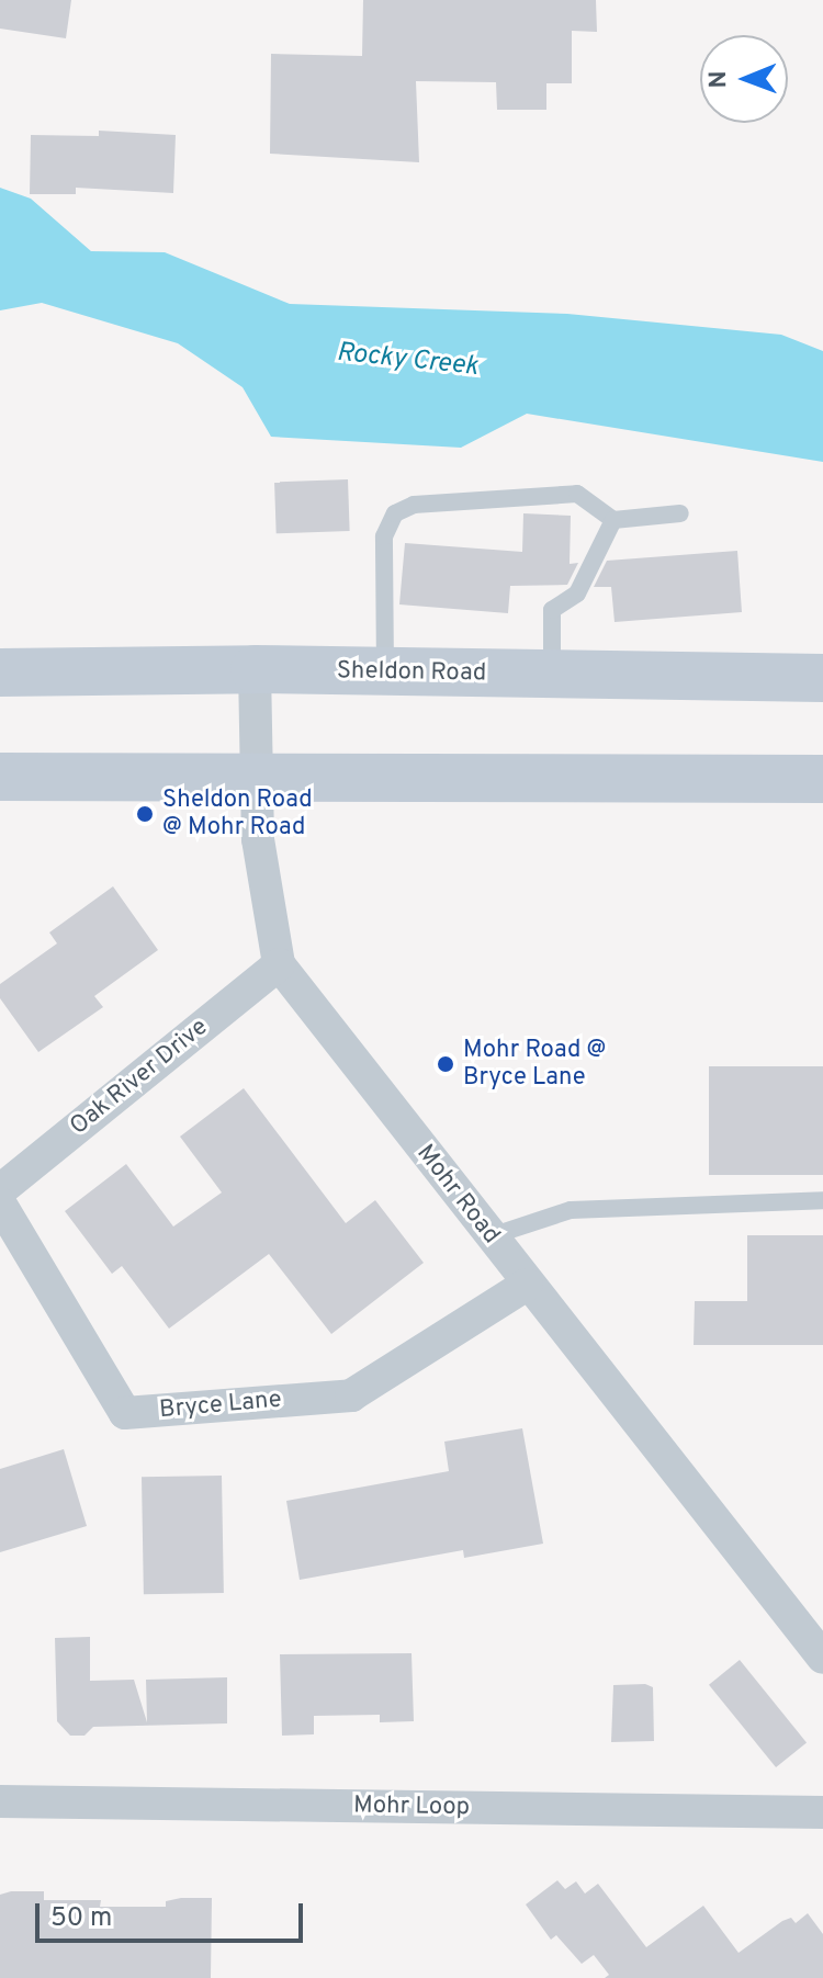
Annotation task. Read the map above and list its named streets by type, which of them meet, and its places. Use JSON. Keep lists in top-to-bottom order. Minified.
{"streets":{"main road":["Sheldon Road"],"street":["Oak River Drive","Mohr Road","Bryce Lane","Mohr Loop"]},"crossings":[["Sheldon Road","Mohr Road"],["Oak River Drive","Mohr Road"],["Mohr Road","Bryce Lane"]],"water":["Rocky Creek"],"places":["Sheldon Road @ Mohr Road","Mohr Road @ Bryce Lane"],"scale_bar":"50 m","north":"left"}
